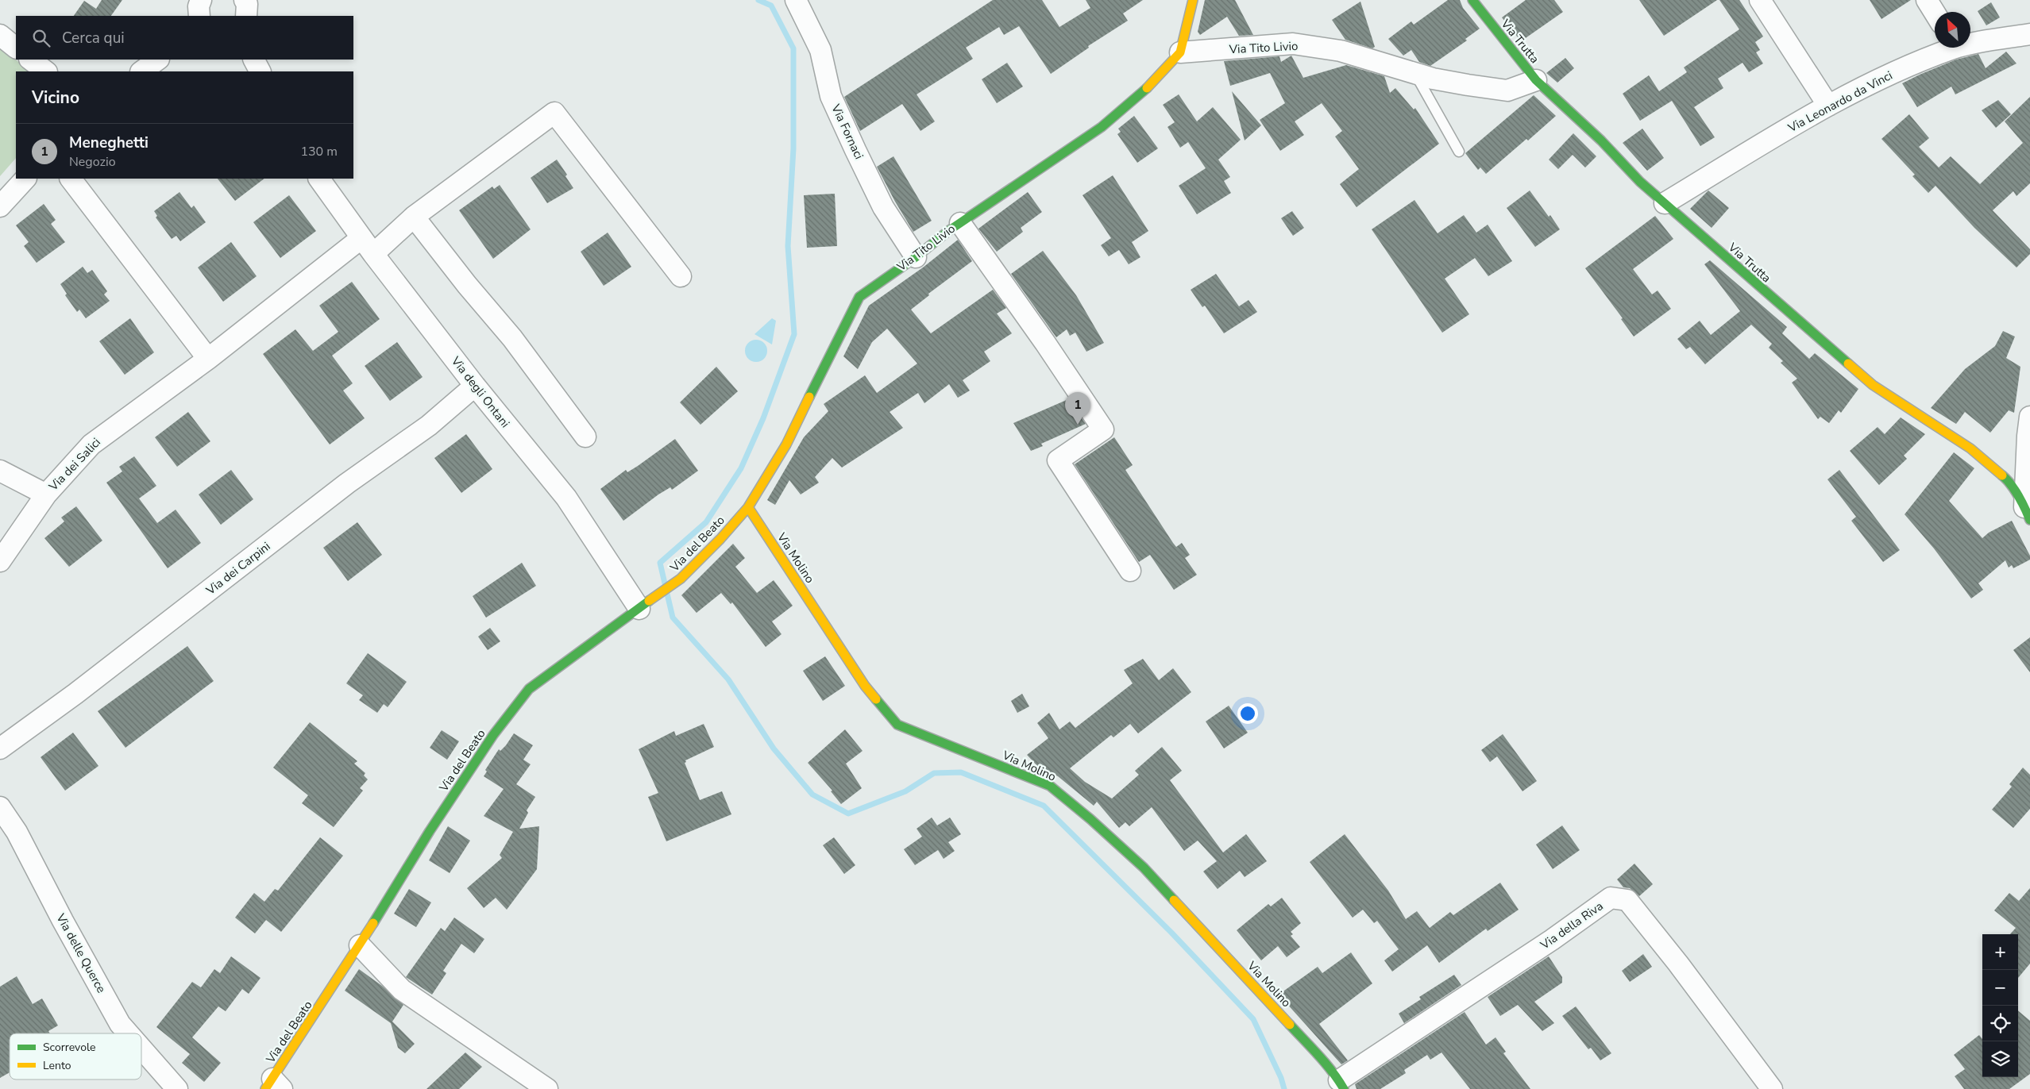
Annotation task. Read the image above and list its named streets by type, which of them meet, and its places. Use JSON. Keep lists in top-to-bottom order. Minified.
{"streets":{"street":["Via Trutta","Via Tito Livio","Via Leonardo da Vinci","Via Fornaci","Via degli Ontani","Via dei Salici","Via del Beato","Via Molino","Via dei Carpini","Via della Riva","Via delle Querce"]},"crossings":[["Via Trutta","Via Tito Livio"],["Via Trutta","Via Leonardo da Vinci"],["Via Tito Livio","Via Fornaci"],["Via Tito Livio","Via del Beato"],["Via Tito Livio","Via Molino"],["Via degli Ontani","Via dei Salici"],["Via degli Ontani","Via del Beato"],["Via degli Ontani","Via dei Carpini"],["Via del Beato","Via Molino"],["Via Molino","Via della Riva"]],"legend":["Scorrevole","Lento"],"north":"top left","page":{"search":"Cerca qui","heading":"Vicino","list":[{"mark":"1","name":"Meneghetti","note":"Negozio","value":"130 m"}],"pins":"1","map_buttons":["+","−"]}}
